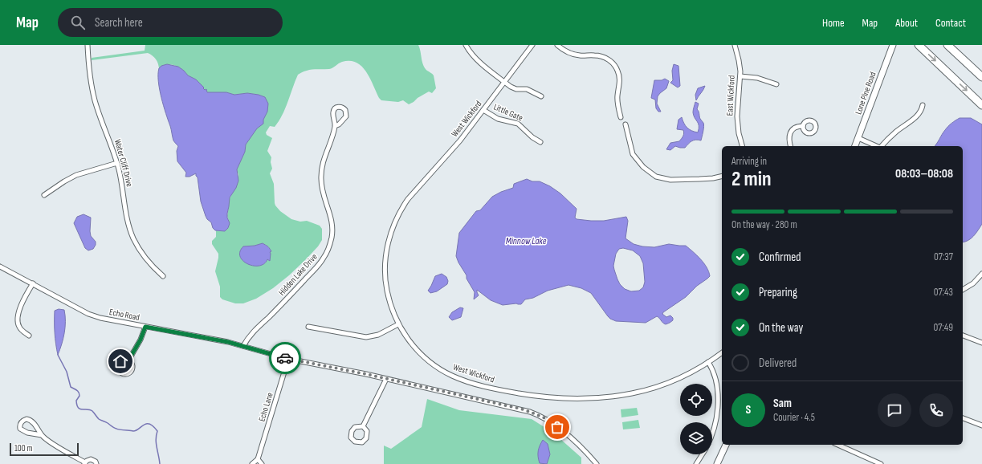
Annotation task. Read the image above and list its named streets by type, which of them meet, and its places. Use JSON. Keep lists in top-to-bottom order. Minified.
{"streets":{"street":["Lone Pine Road","East Wickford","Little Gate","West Wickford","Water Cliff Drive","Hidden Lake Drive","Echo Road","Echo Lane"]},"crossings":[["Little Gate","West Wickford"],["Hidden Lake Drive","Echo Road"],["Echo Road","Echo Lane"]],"water":["Minnow Lake"],"scale_bar":"100 m","page":{"header":"Map","search":"Search here","nav":["Home","Map","About","Contact"],"heading":["2 min","Arriving in","08:03–08:08"],"panel":["Sam","Courier · 4.5"],"bar":"On the way · 280 m","list":[["Confirmed","07:37"],["Preparing","07:43"],["On the way","07:49"],"Delivered"],"round":"S","scale":"100 m"}}
